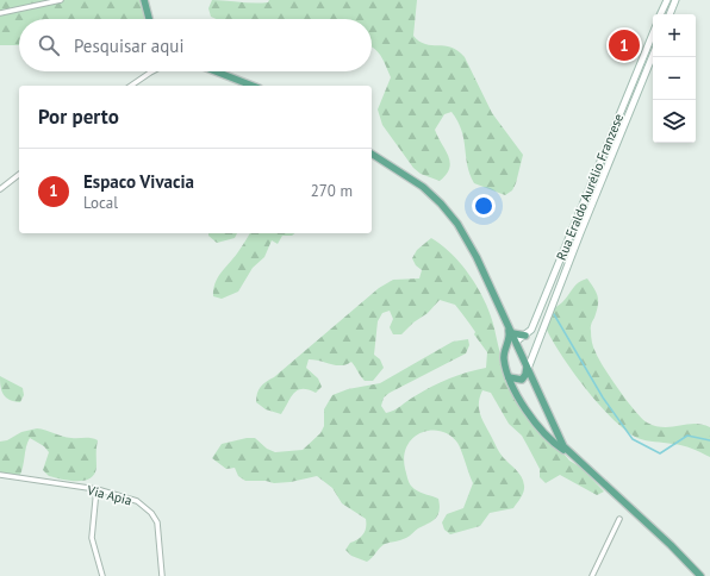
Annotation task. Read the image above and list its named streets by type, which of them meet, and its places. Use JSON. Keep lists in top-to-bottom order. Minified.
{"streets":{"main road":["Rua Eraldo Aurélio Franzese"],"street":["Via Apia"]},"page":{"map_buttons":["+","−"],"search":"Pesquisar aqui","pins":"1","heading":"Por perto","list":[{"mark":"1","name":"Espaco Vivacia","note":"Local","value":"270 m"}]}}
